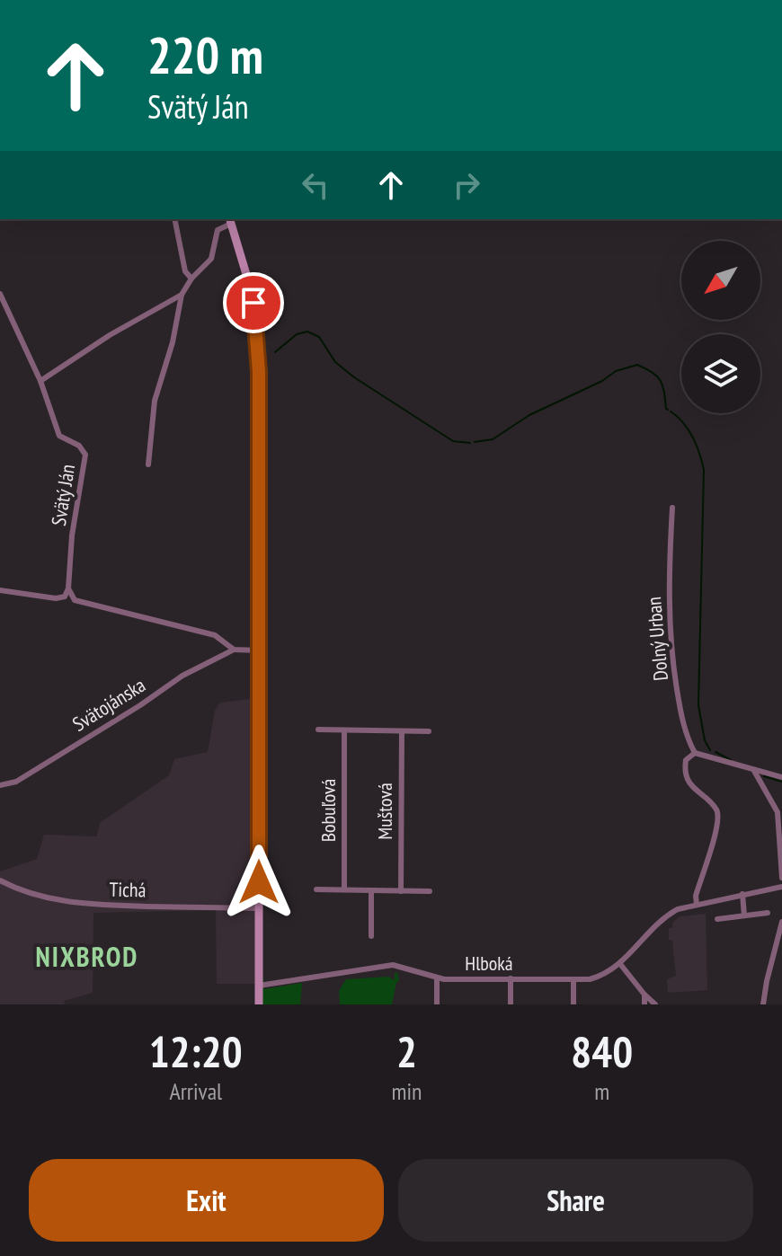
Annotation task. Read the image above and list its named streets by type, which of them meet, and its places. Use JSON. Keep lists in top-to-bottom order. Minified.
{"streets":{"street":["Svätý Ján","Dolný Urban","Svätojánska","Bobuľová","Muštová","Tichá","Hlboká"]},"districts":["NIXBROD"],"north":"bottom left","page":{"turn":["220 m","Svätý Ján"],"eta":["12:20","Arrival","2","min","840","m"],"buttons":["Exit","Share"]}}
